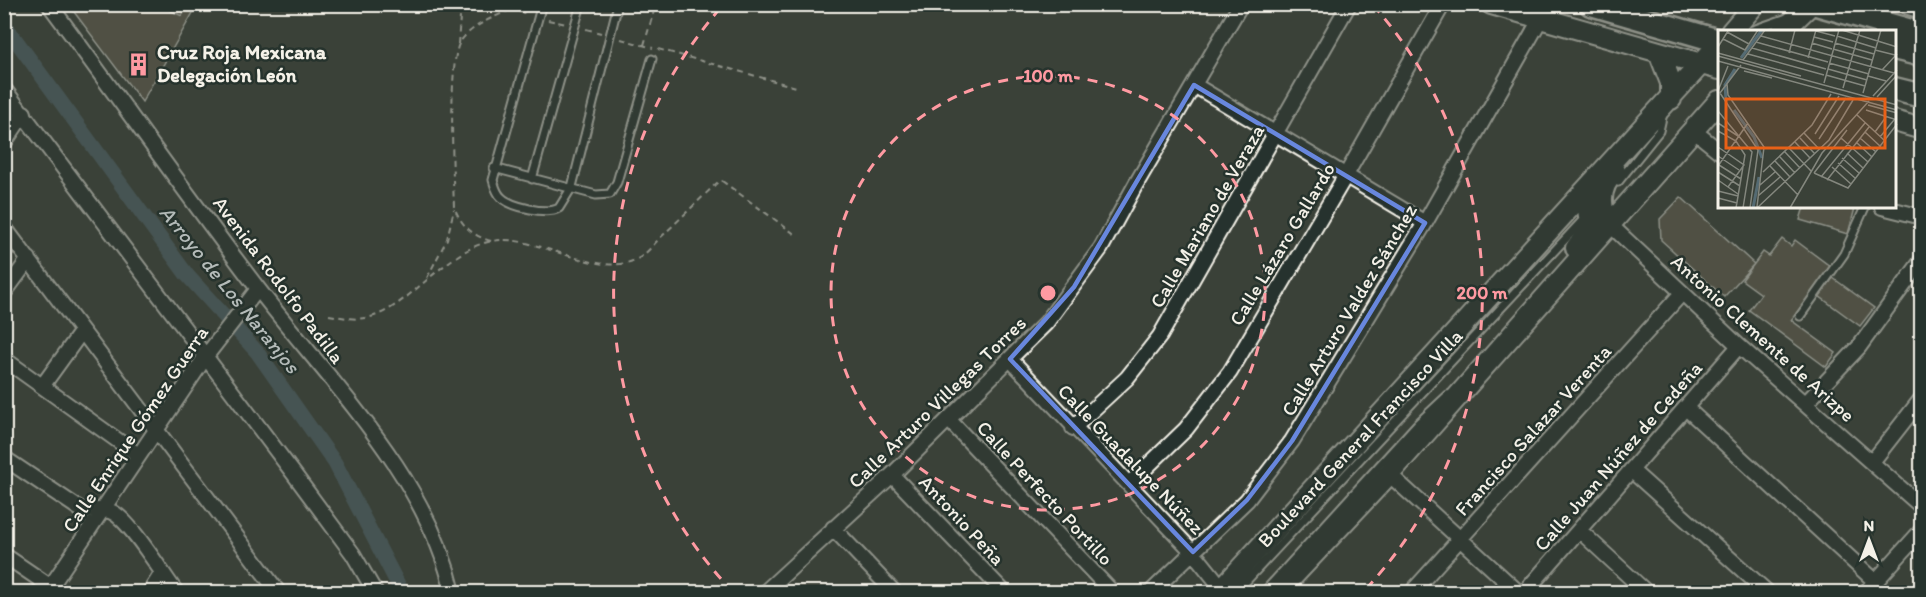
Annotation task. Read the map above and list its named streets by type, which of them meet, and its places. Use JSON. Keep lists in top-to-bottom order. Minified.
{"streets":{"main road":["Boulevard General Francisco Villa"],"street":["Calle Mariano de Veraza","Calle Lázaro Gallardo","Avenida Rodolfo Padilla","Calle Arturo Valdez Sánchez","Antonio Clemente de Arizpe","Calle Arturo Villegas Torres","Calle Enrique Gómez Guerra","Francisco Salazar Verenta","Calle Juan Núñez de Cedeña","Calle Guadalupe Núñez","Calle Perfecto Portillo","Antonio Peña"]},"crossings":[["Calle Mariano de Veraza","Calle Guadalupe Núñez"],["Calle Lázaro Gallardo","Calle Guadalupe Núñez"],["Avenida Rodolfo Padilla","Calle Enrique Gómez Guerra"],["Calle Arturo Valdez Sánchez","Calle Guadalupe Núñez"],["Antonio Clemente de Arizpe","Francisco Salazar Verenta"],["Antonio Clemente de Arizpe","Boulevard General Francisco Villa"],["Antonio Clemente de Arizpe","Calle Juan Núñez de Cedeña"],["Calle Arturo Villegas Torres","Calle Guadalupe Núñez"],["Calle Arturo Villegas Torres","Calle Perfecto Portillo"],["Calle Arturo Villegas Torres","Antonio Peña"],["Boulevard General Francisco Villa","Calle Guadalupe Núñez"]],"water":["Arroyo de Los Naranjos"],"places":{"building":["Cruz Roja Mexicana Delegación León"]},"north":"top","rings":["100 m","200 m"]}
